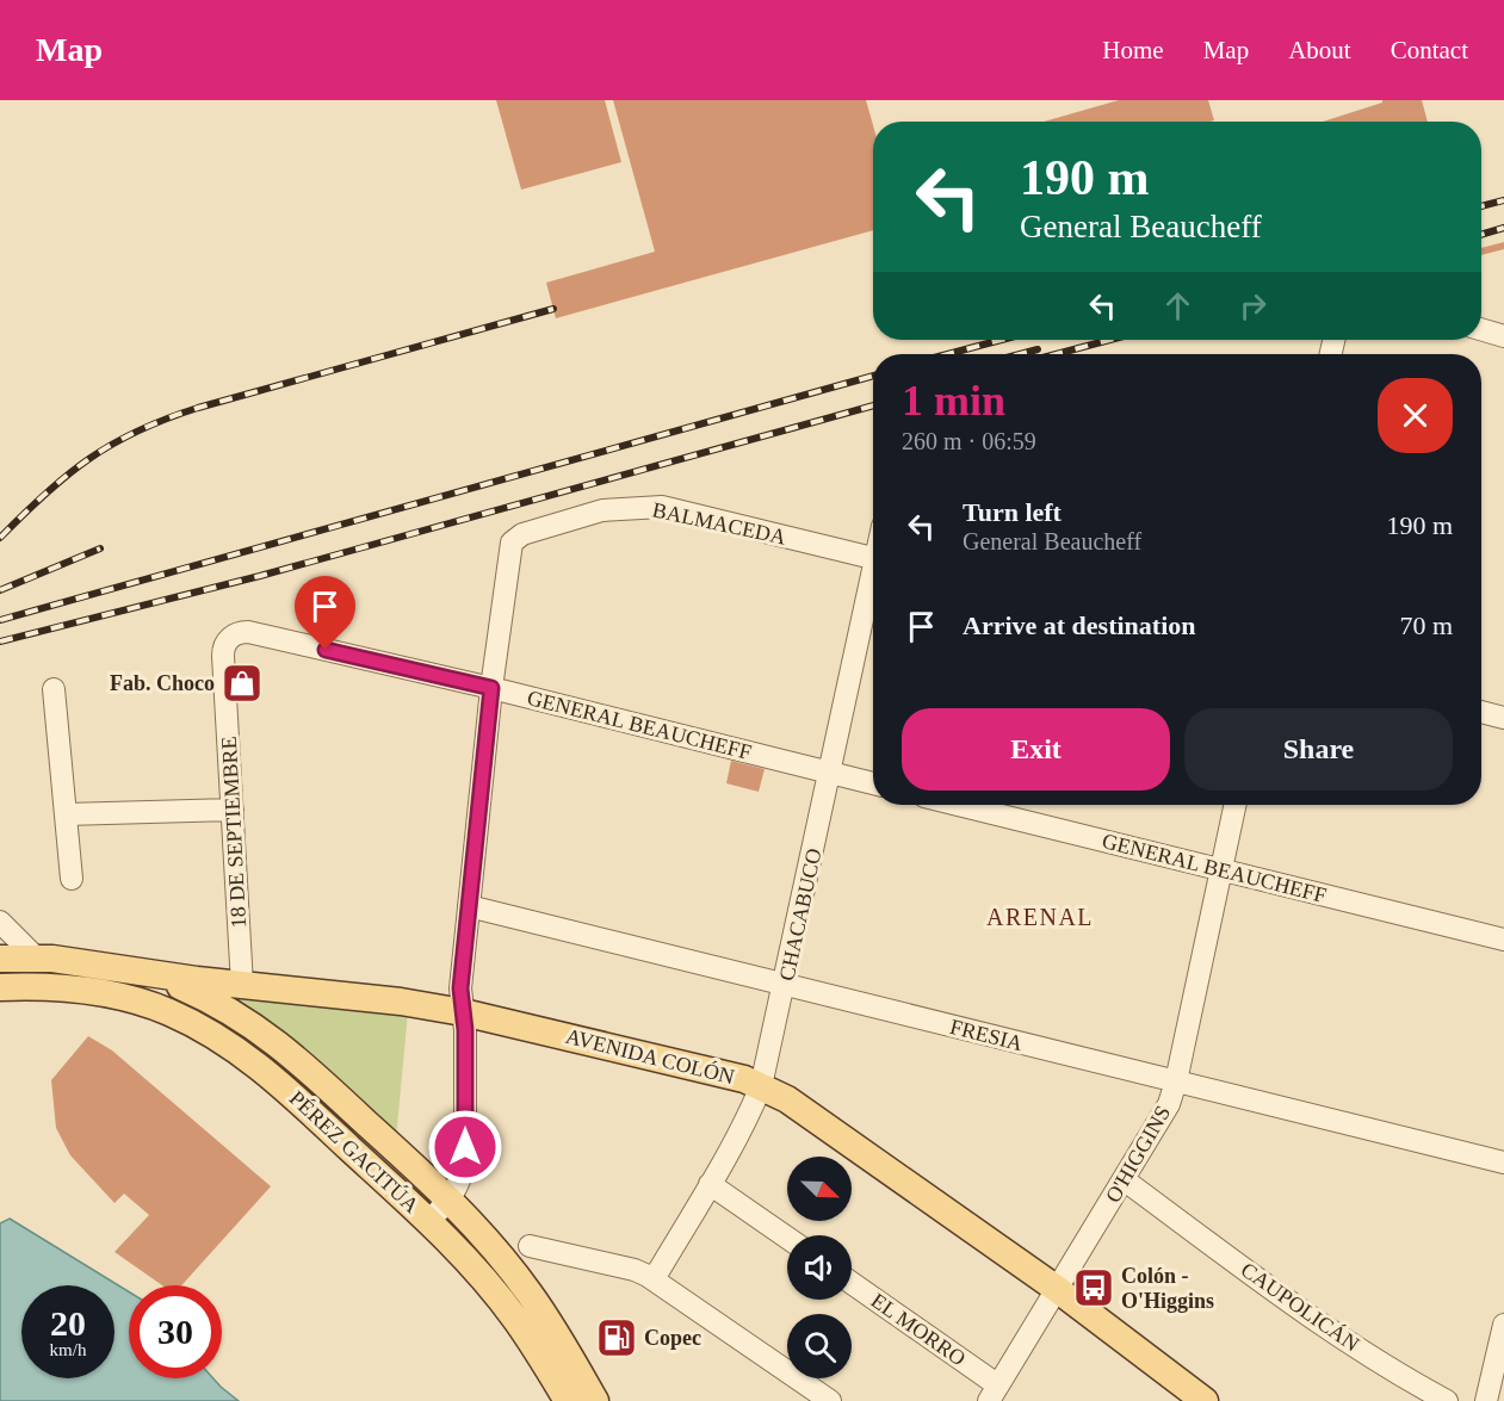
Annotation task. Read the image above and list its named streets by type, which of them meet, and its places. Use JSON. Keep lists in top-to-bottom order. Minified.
{"streets":{"main road":["AVENIDA COLÓN","PÉREZ GACITÚA"],"street":["BALMACEDA","GENERAL BEAUCHEFF","18 DE SEPTIEMBRE","CHACABUCO","FRESIA","O'HIGGINS","CAUPOLICÁN","EL MORRO"]},"crossings":[["BALMACEDA","GENERAL BEAUCHEFF"],["GENERAL BEAUCHEFF","18 DE SEPTIEMBRE"],["GENERAL BEAUCHEFF","CHACABUCO"],["GENERAL BEAUCHEFF","O'HIGGINS"],["18 DE SEPTIEMBRE","AVENIDA COLÓN"],["CHACABUCO","FRESIA"],["CHACABUCO","AVENIDA COLÓN"],["FRESIA","O'HIGGINS"],["AVENIDA COLÓN","PÉREZ GACITÚA"],["AVENIDA COLÓN","O'HIGGINS"],["O'HIGGINS","CAUPOLICÁN"],["O'HIGGINS","EL MORRO"]],"districts":["ARENAL"],"places":{"shop":["Fab. Choco"],"bus stop":["Colón - O'Higgins"],"fuel station":["Copec"]},"north":"bottom right","page":{"header":"Map","nav":["Home","Map","About","Contact"],"turn":["190 m","General Beaucheff"],"heading":["1 min","260 m · 06:59"],"list":[{"name":"Turn left","note":"General Beaucheff","value":"190 m"},{"name":"Arrive at destination","value":"70 m"}],"buttons":["Exit","Share"],"speed":"20 km/h","limit":"30"}}
